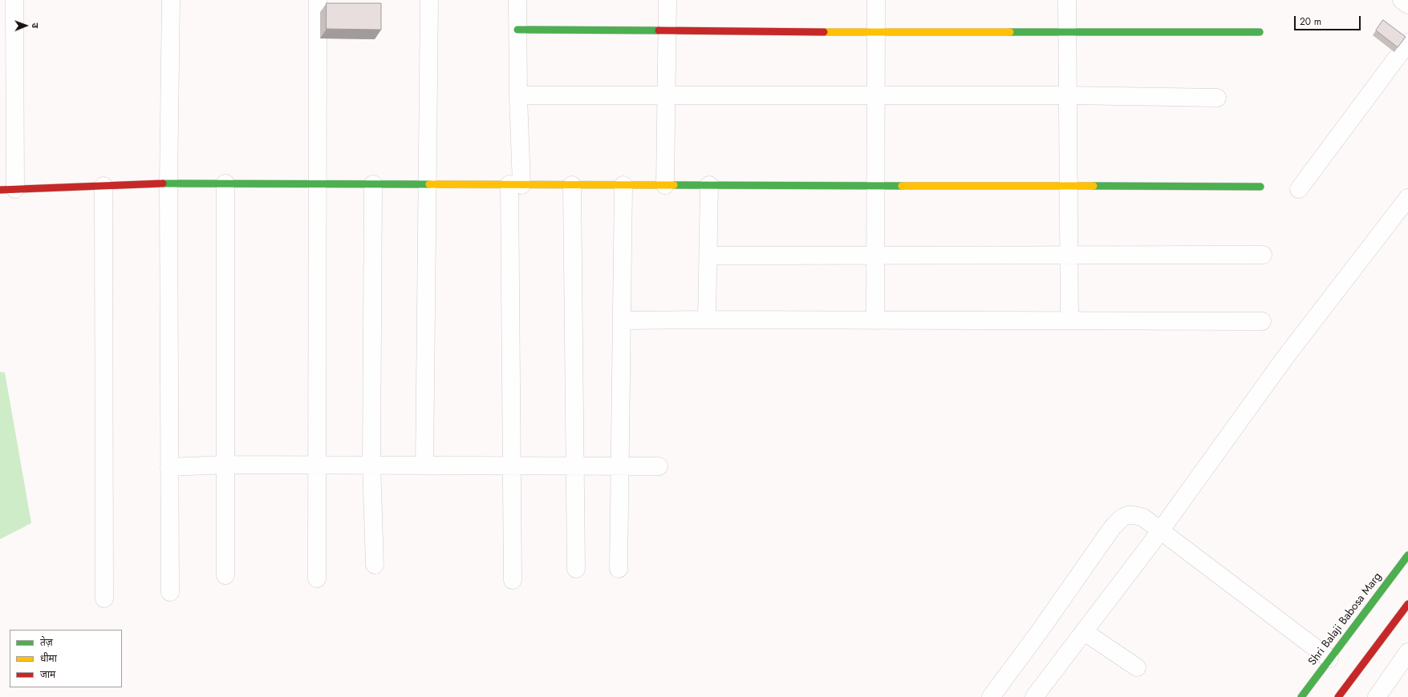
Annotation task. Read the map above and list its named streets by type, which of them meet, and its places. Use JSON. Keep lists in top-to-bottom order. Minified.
{"streets":{"street":["Shri Balaji Babosa Marg"]},"legend":["तेज़","धीमा","जाम"],"scale_bar":"20 m","north":"right"}
